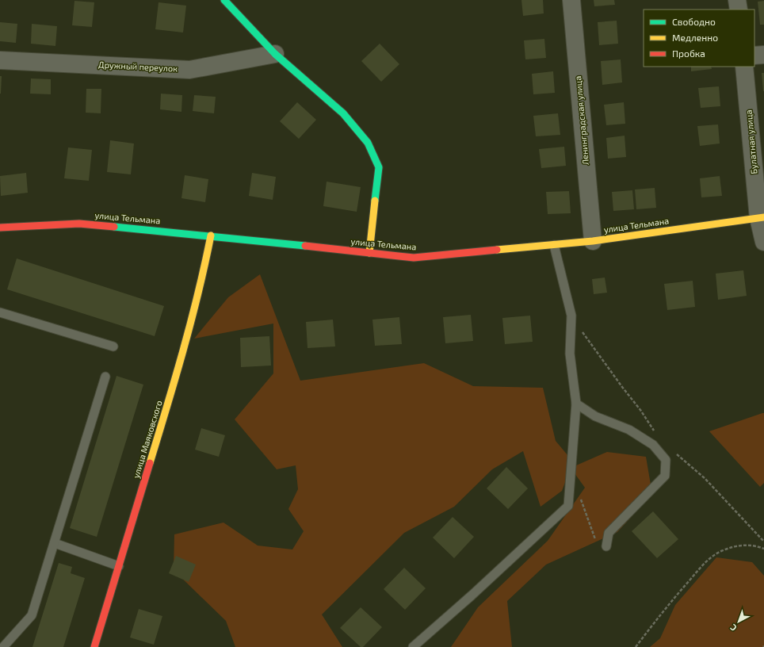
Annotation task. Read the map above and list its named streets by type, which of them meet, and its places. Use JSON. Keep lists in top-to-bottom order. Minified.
{"streets":{"street":["Дружный переулок","Ленинградская улица","Булатная улица","улица Тельмана","улица Маяковского"]},"crossings":[["Ленинградская улица","улица Тельмана"],["Булатная улица","улица Тельмана"],["улица Тельмана","улица Маяковского"]],"legend":["Свободно","Медленно","Пробка"],"north":"bottom left"}
